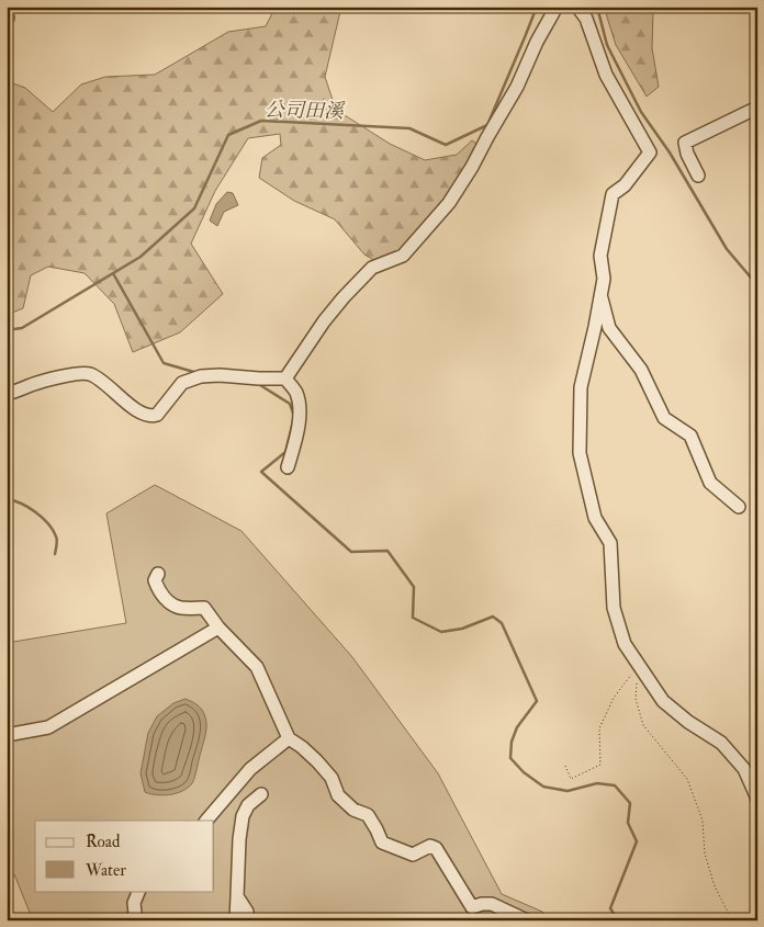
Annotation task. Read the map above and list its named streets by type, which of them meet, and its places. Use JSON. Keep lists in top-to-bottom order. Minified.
{"water":["公司田溪"],"legend":["Road","Water"]}
